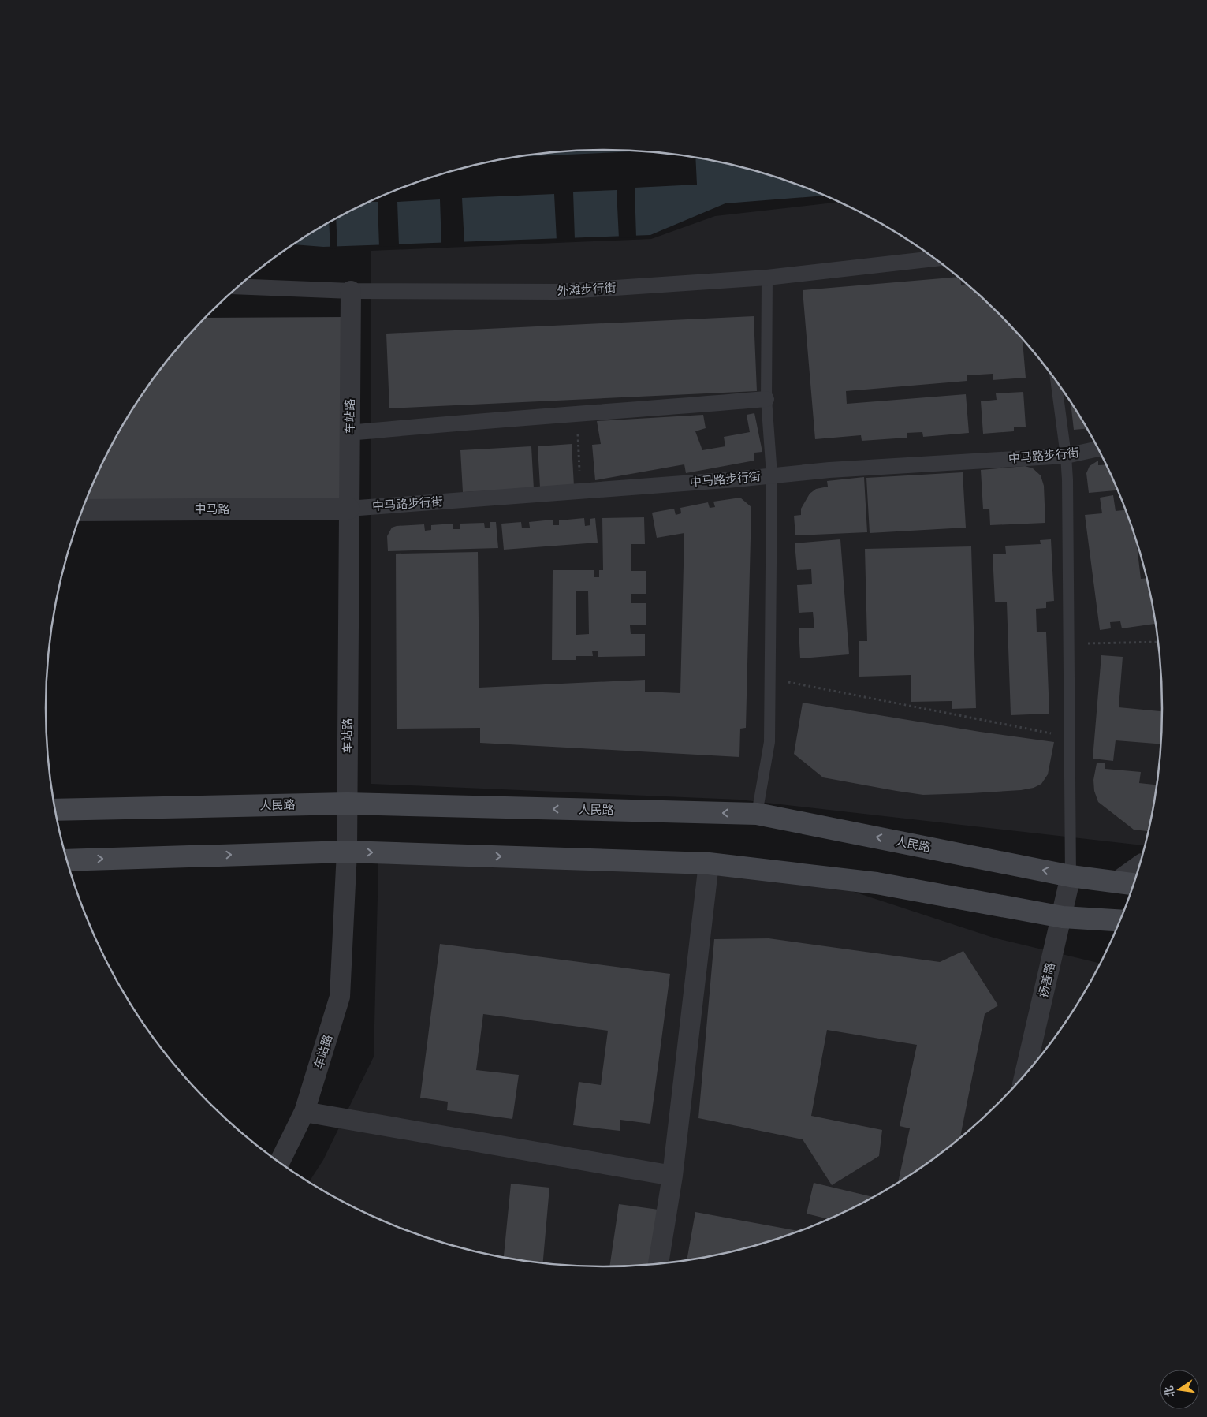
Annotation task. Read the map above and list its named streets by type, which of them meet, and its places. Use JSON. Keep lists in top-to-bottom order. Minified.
{"streets":{"main road":["人民路"],"street":["外滩步行街","车站路","中马路步行街","中马路","扬善路"]},"crossings":[["外滩步行街","车站路"],["车站路","中马路步行街"],["车站路","中马路"],["车站路","人民路"],["中马路步行街","中马路"],["人民路","扬善路"]],"north":"left"}
